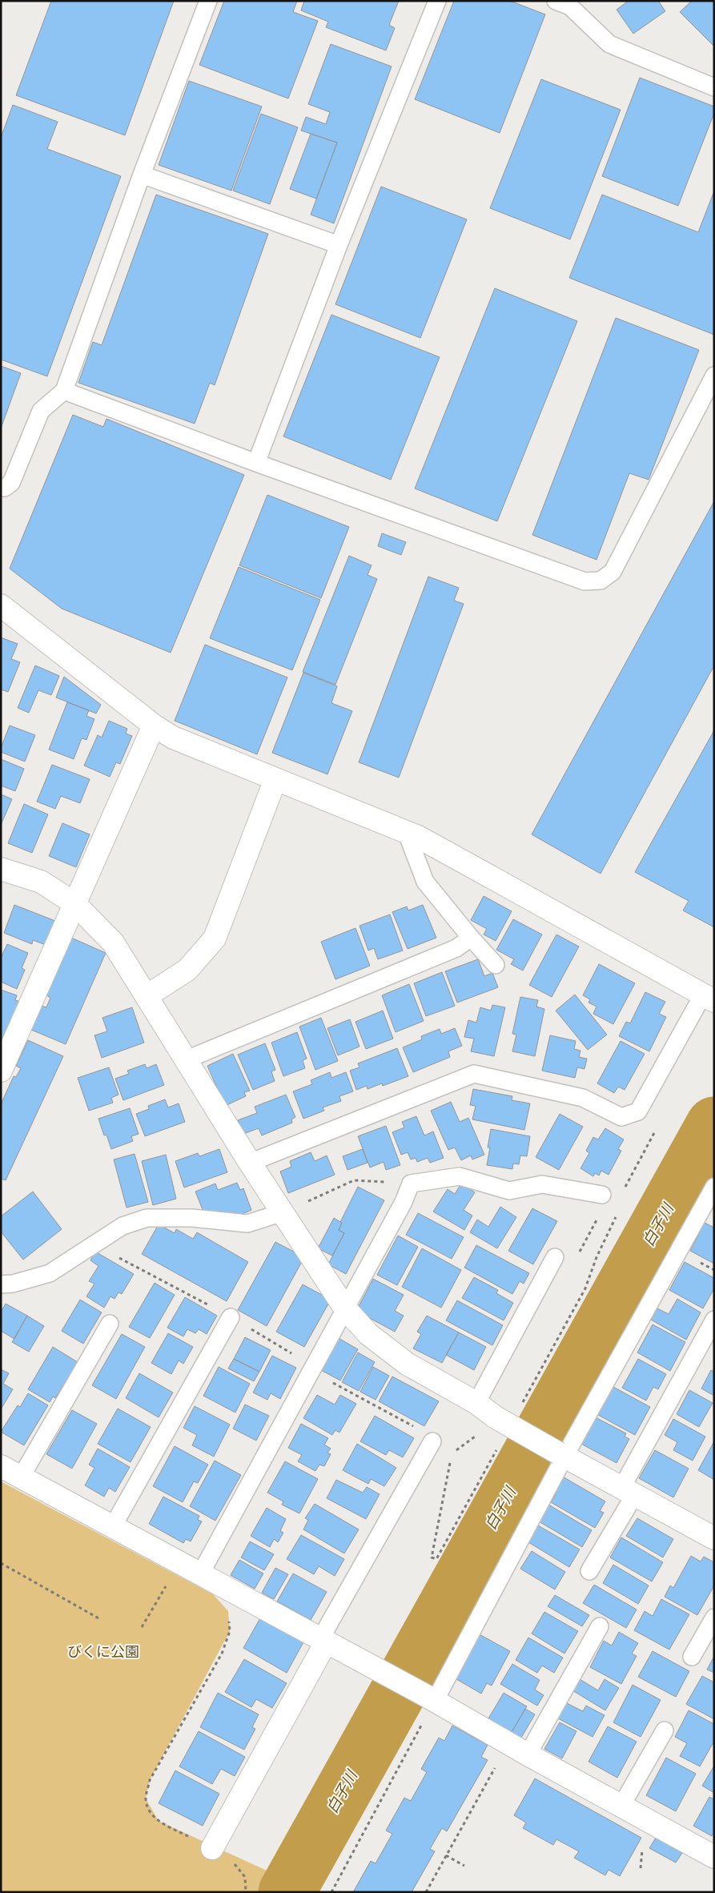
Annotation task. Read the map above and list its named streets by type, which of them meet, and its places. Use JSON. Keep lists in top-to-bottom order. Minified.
{"water":["白子川"],"parks":["びくに公園"]}
